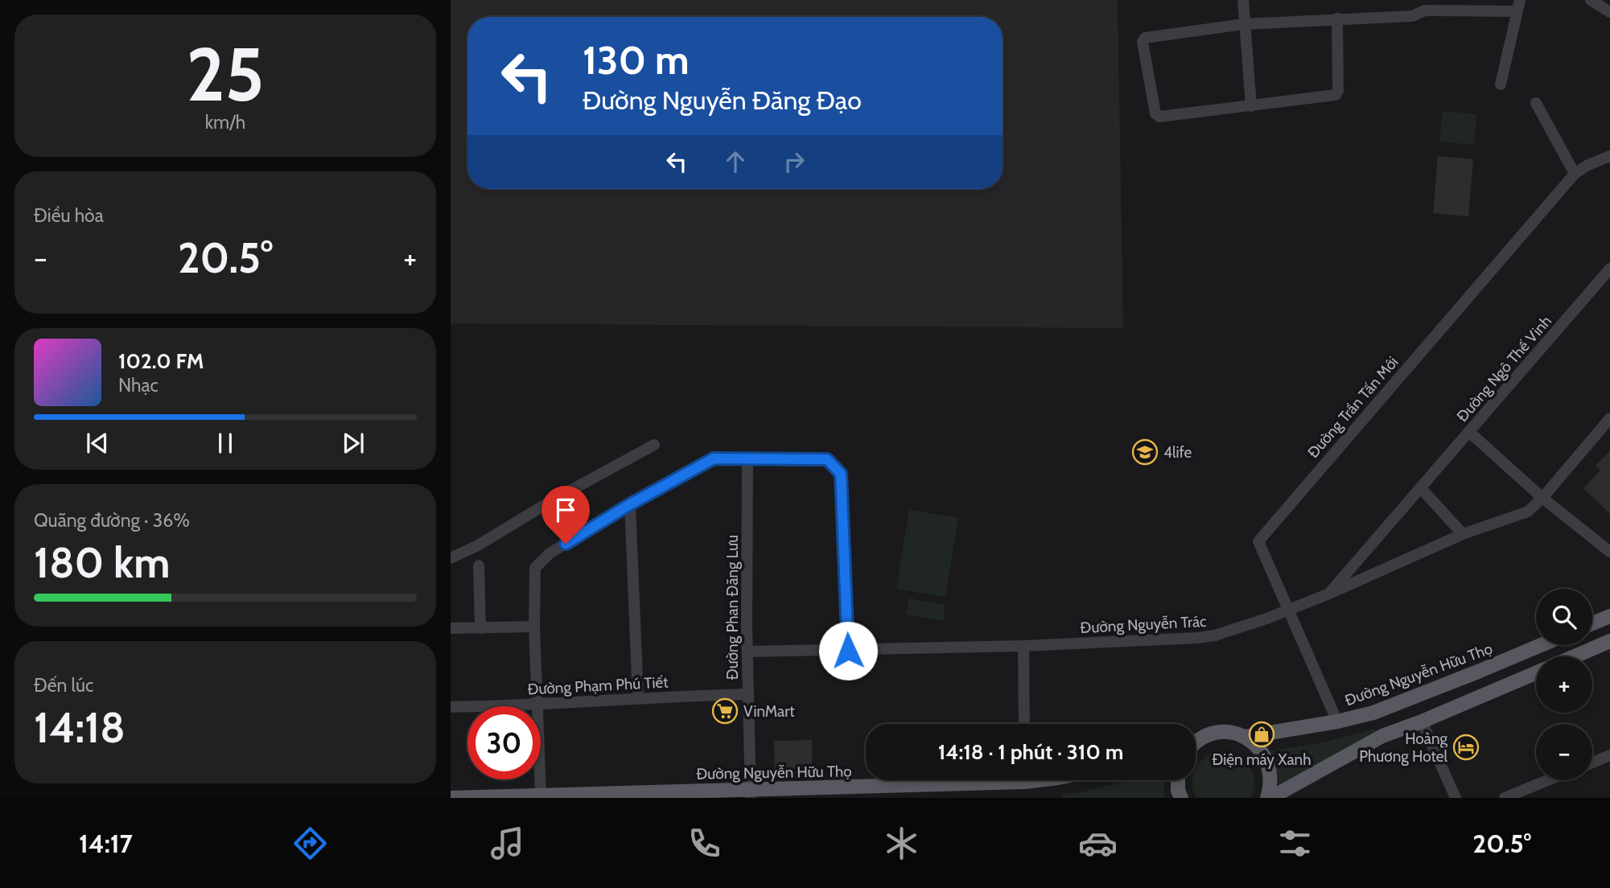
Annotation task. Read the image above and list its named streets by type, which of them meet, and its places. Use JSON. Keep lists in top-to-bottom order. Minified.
{"streets":{"main road":["Đường Nguyễn Hữu Thọ"],"street":["Đường Ngô Thế Vinh","Đường Trần Tấn Mới","Đường Phan Đăng Lưu","Đường Nguyễn Trác","Đường Phạm Phú Tiết"]},"crossings":[["Đường Ngô Thế Vinh","Đường Nguyễn Trác"],["Đường Trần Tấn Mới","Đường Nguyễn Trác"],["Đường Trần Tấn Mới","Đường Nguyễn Hữu Thọ"],["Đường Phan Đăng Lưu","Đường Nguyễn Trác"],["Đường Phan Đăng Lưu","Đường Nguyễn Hữu Thọ"],["Đường Phan Đăng Lưu","Đường Phạm Phú Tiết"]],"places":{"school or university":["4life"],"supermarket":["VinMart"],"shop":["Điện máy Xanh"],"hotel":["Hoàng Phương Hotel"]},"page":{"tile":[["25","km/h"],"Điều hòa",["Quãng đường · 36%","180 km"],["Đến lúc","14:18"]],"turn":["130 m","Đường Nguyễn Đăng Đạo"],"heat":["−","20.5°","+"],"song":["102.0 FM","Nhạc"],"map_buttons":["+","−"],"limit":"30","trip":"14:18 · 1 phút · 310 m","tabs":["14:17","20.5°"]}}
